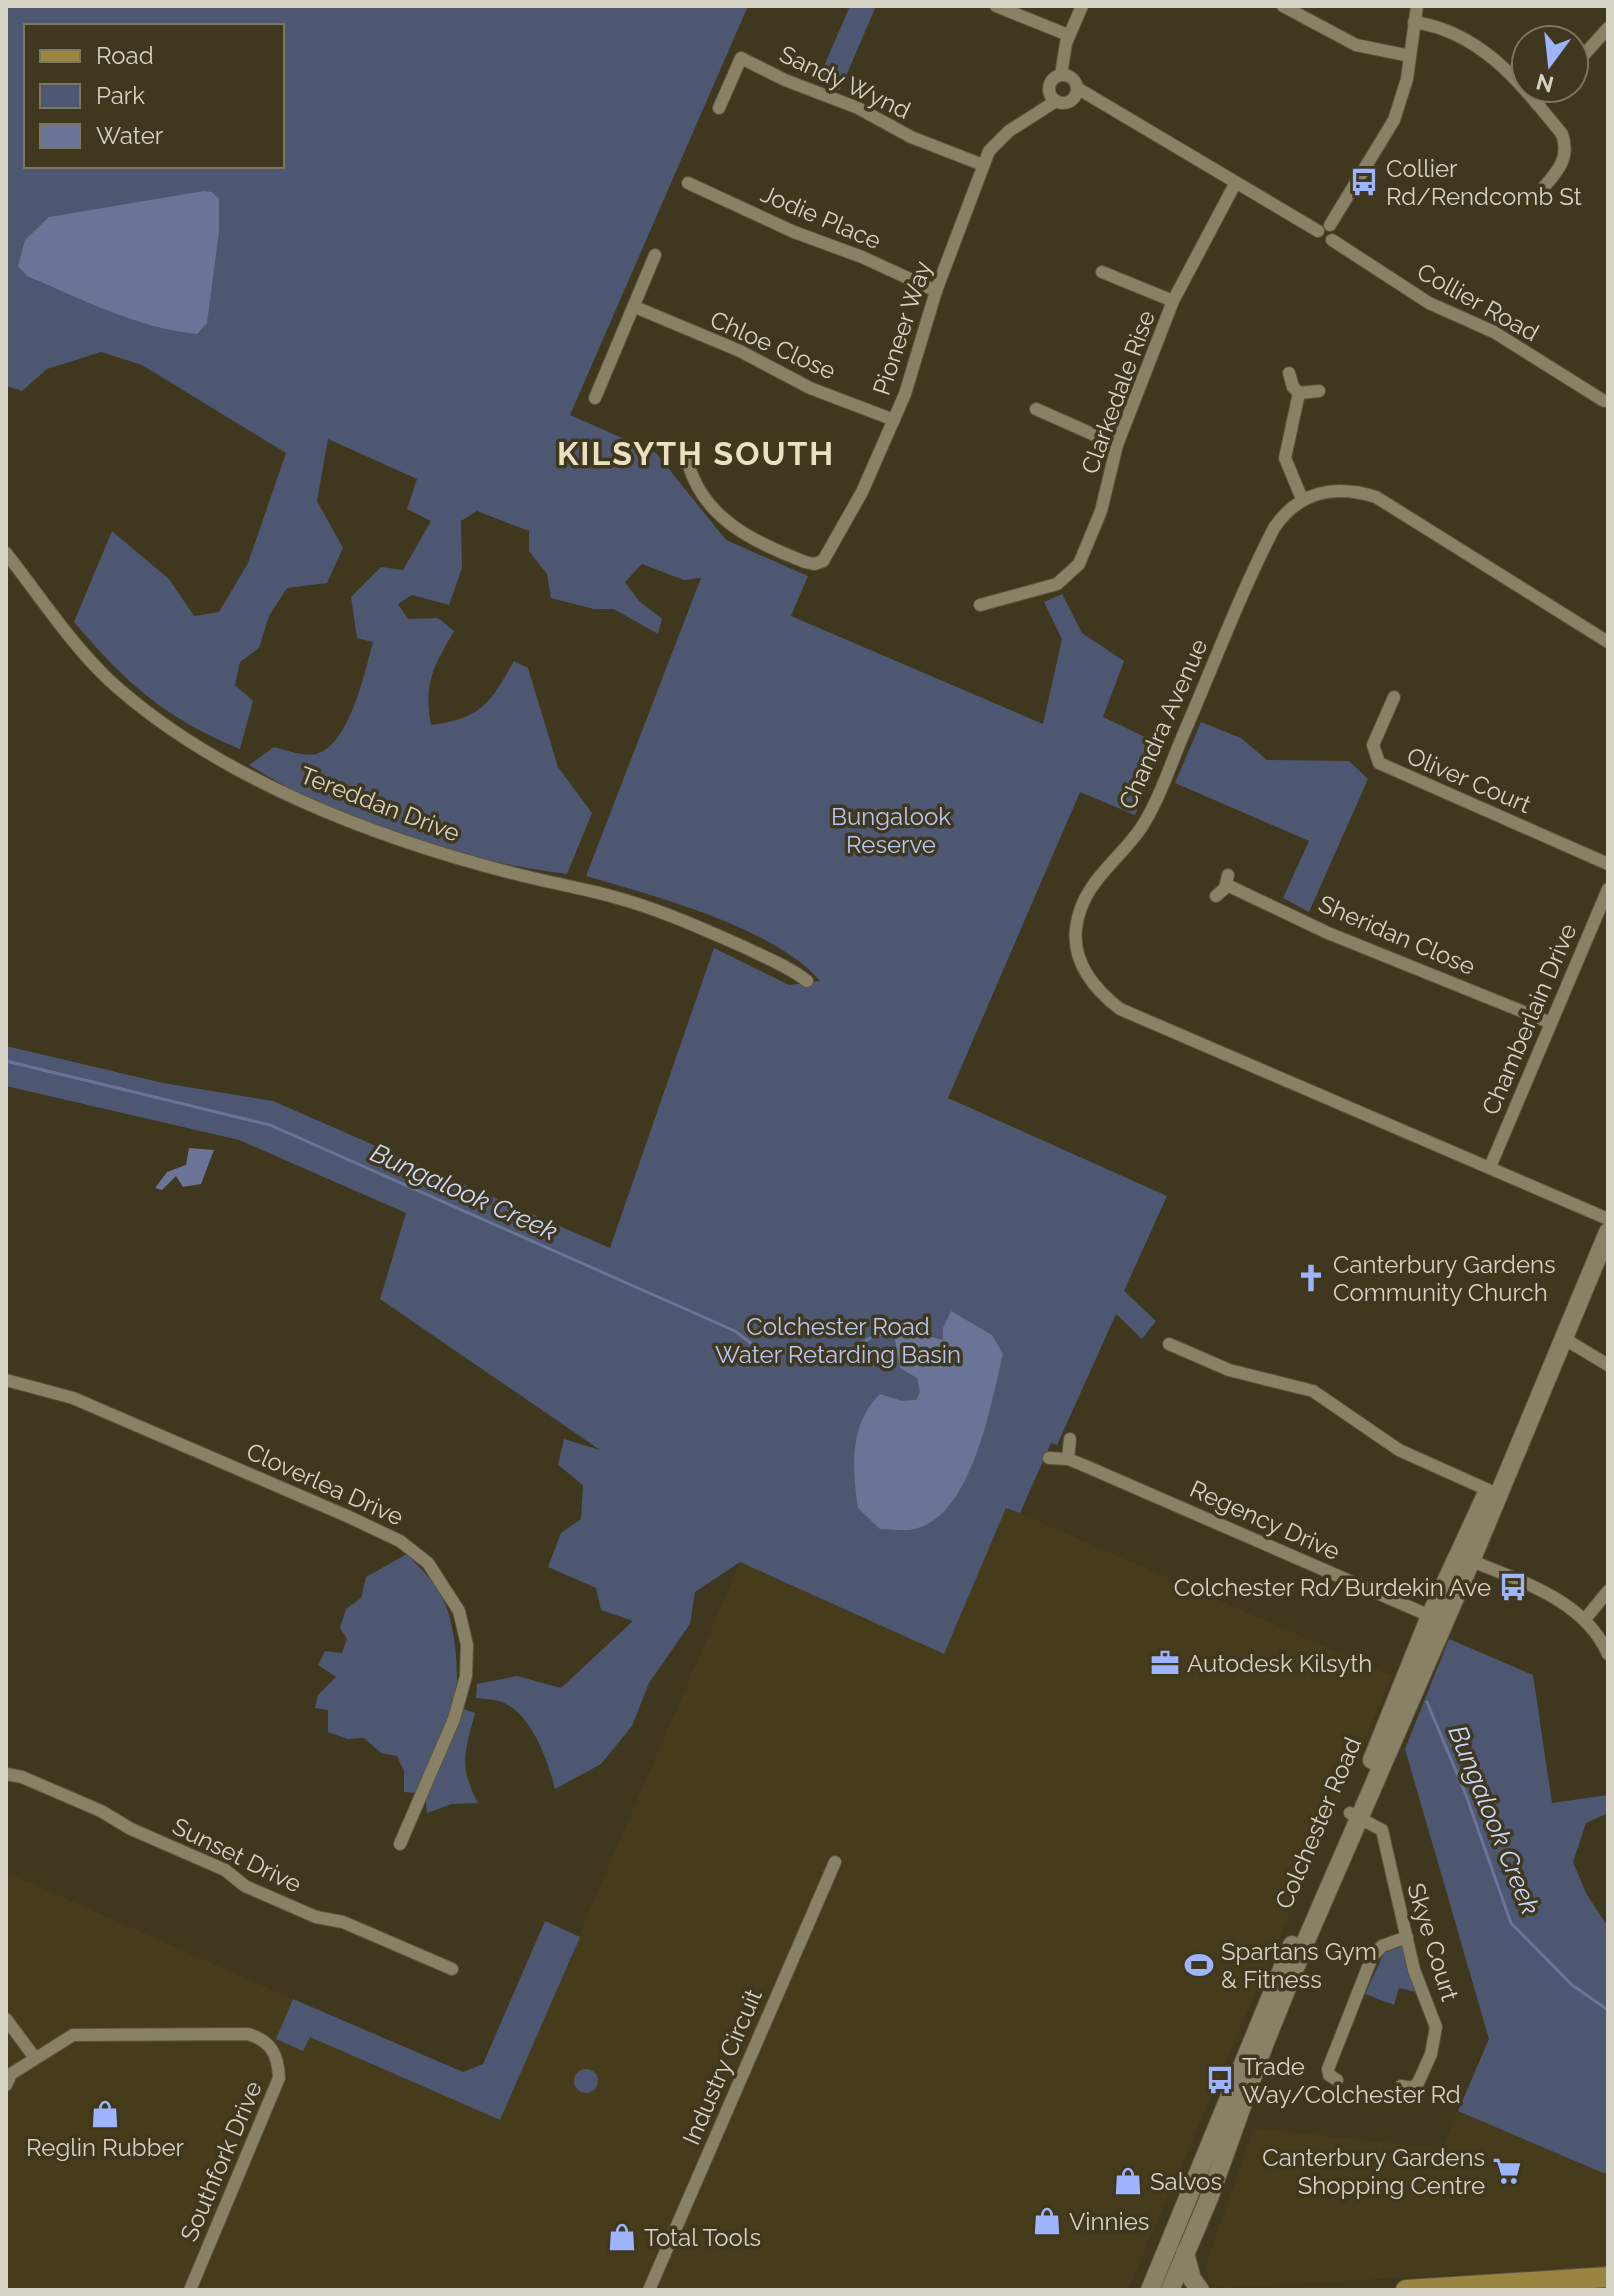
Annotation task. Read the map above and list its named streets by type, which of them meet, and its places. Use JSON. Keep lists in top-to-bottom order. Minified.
{"streets":{"main road":["Colchester Road"],"street":["Sandy Wynd","Jodie Place","Collier Road","Pioneer Way","Chloe Close","Clarkedale Rise","Chandra Avenue","Oliver Court","Tereddan Drive","Sheridan Close","Chamberlain Drive","Cloverlea Drive","Regency Drive","Sunset Drive","Skye Court","Industry Circuit","Southfork Drive"]},"crossings":[["Sandy Wynd","Pioneer Way"],["Jodie Place","Pioneer Way"],["Pioneer Way","Chloe Close"],["Chandra Avenue","Chamberlain Drive"],["Sheridan Close","Chamberlain Drive"],["Regency Drive","Colchester Road"],["Colchester Road","Skye Court"]],"districts":["KILSYTH SOUTH"],"water":["Bungalook Creek"],"parks":["Bungalook Reserve","Colchester Road Water Retarding Basin"],"places":{"bus stop":["Collier Rd/Rendcomb St","Colchester Rd/Burdekin Ave","Trade Way/Colchester Rd"],"church":["Canterbury Gardens Community Church"],"office":["Autodesk Kilsyth"],"sports":["Spartans Gym & Fitness"],"shop":["Reglin Rubber","Salvos","Vinnies","Total Tools"],"supermarket":["Canterbury Gardens Shopping Centre"]},"legend":["Road","Park","Water"],"north":"bottom"}
